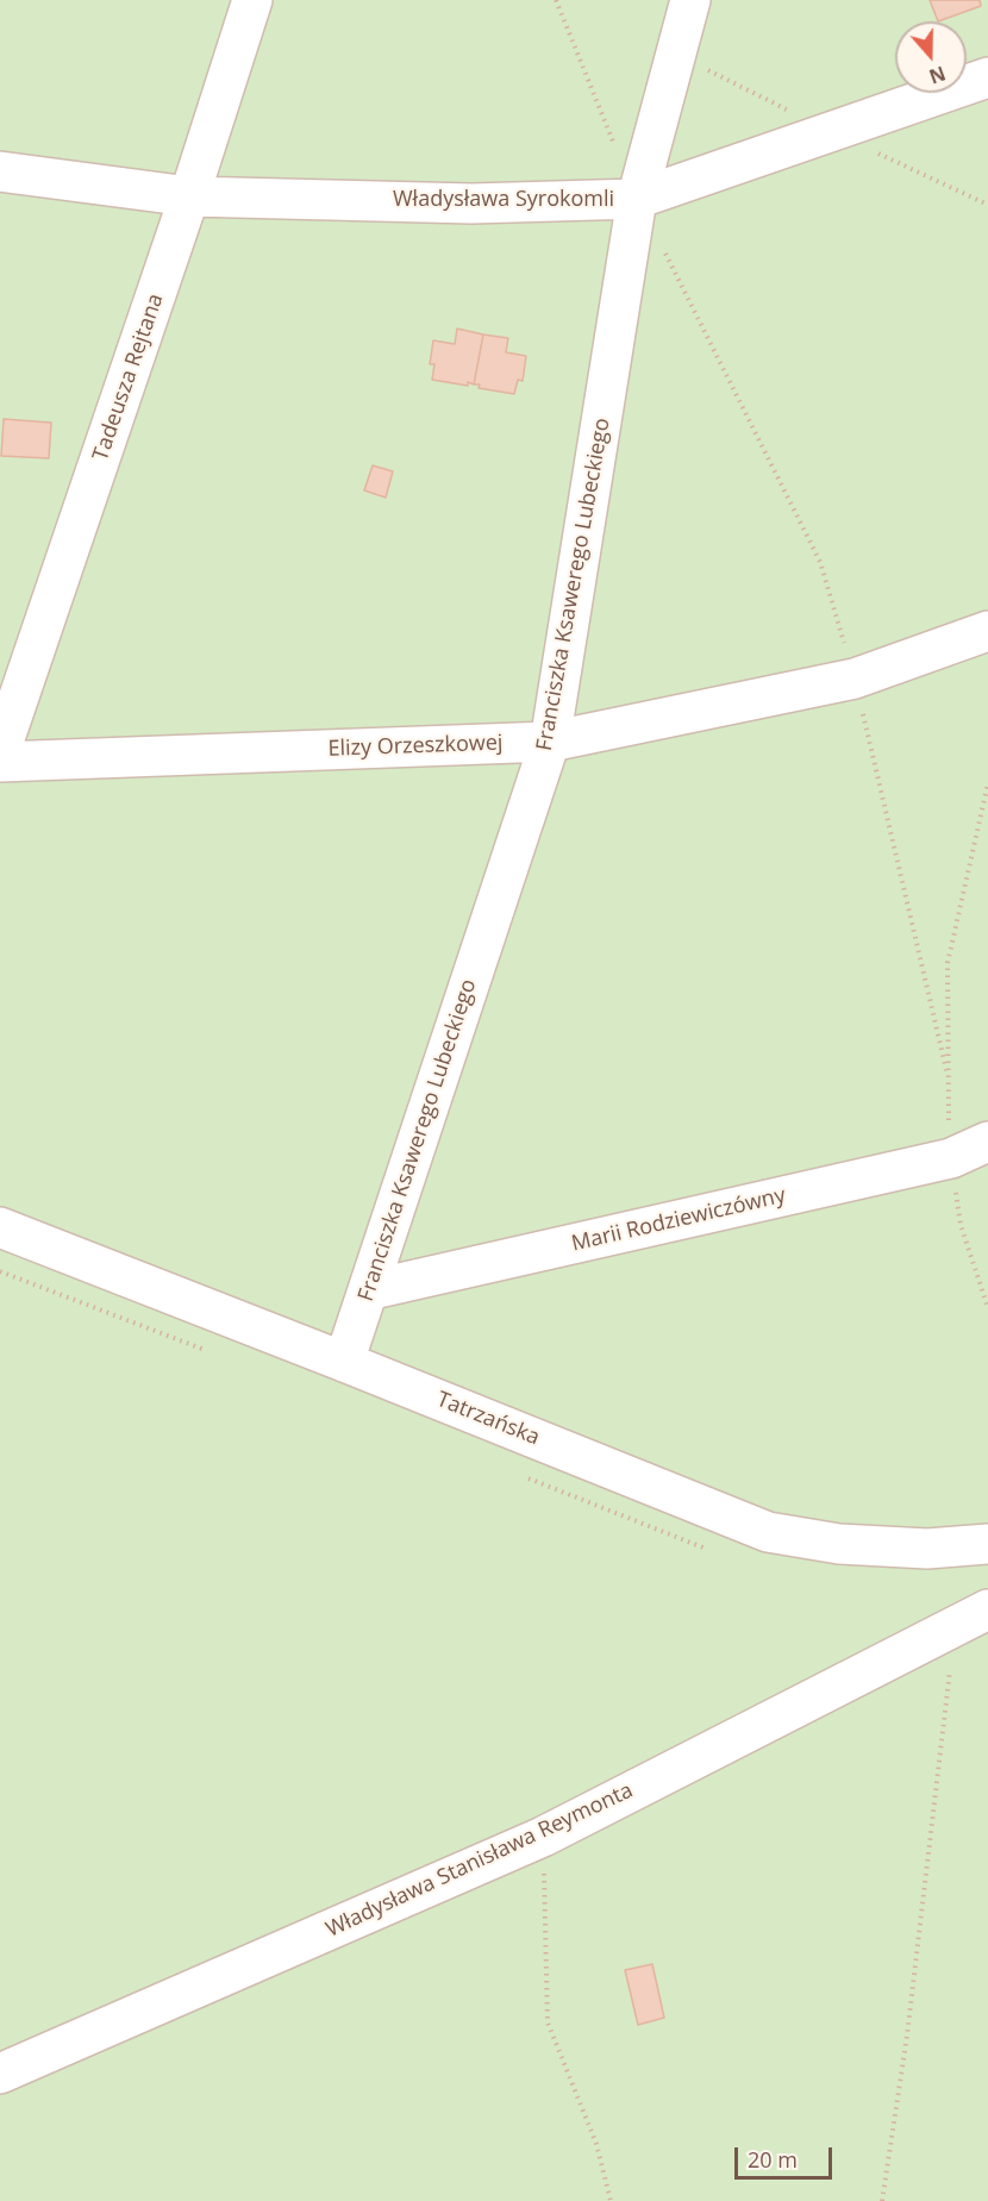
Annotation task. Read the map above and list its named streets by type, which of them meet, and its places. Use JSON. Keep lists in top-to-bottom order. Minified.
{"streets":{"street":["Władysława Syrokomli","Tadeusza Rejtana","Franciszka Ksawerego Lubeckiego","Elizy Orzeszkowej","Marii Rodziewiczówny","Tatrzańska","Władysława Stanisława Reymonta"]},"crossings":[["Władysława Syrokomli","Tadeusza Rejtana"],["Władysława Syrokomli","Franciszka Ksawerego Lubeckiego"],["Franciszka Ksawerego Lubeckiego","Elizy Orzeszkowej"],["Franciszka Ksawerego Lubeckiego","Marii Rodziewiczówny"],["Franciszka Ksawerego Lubeckiego","Tatrzańska"]],"scale_bar":"20 m","north":"bottom"}
